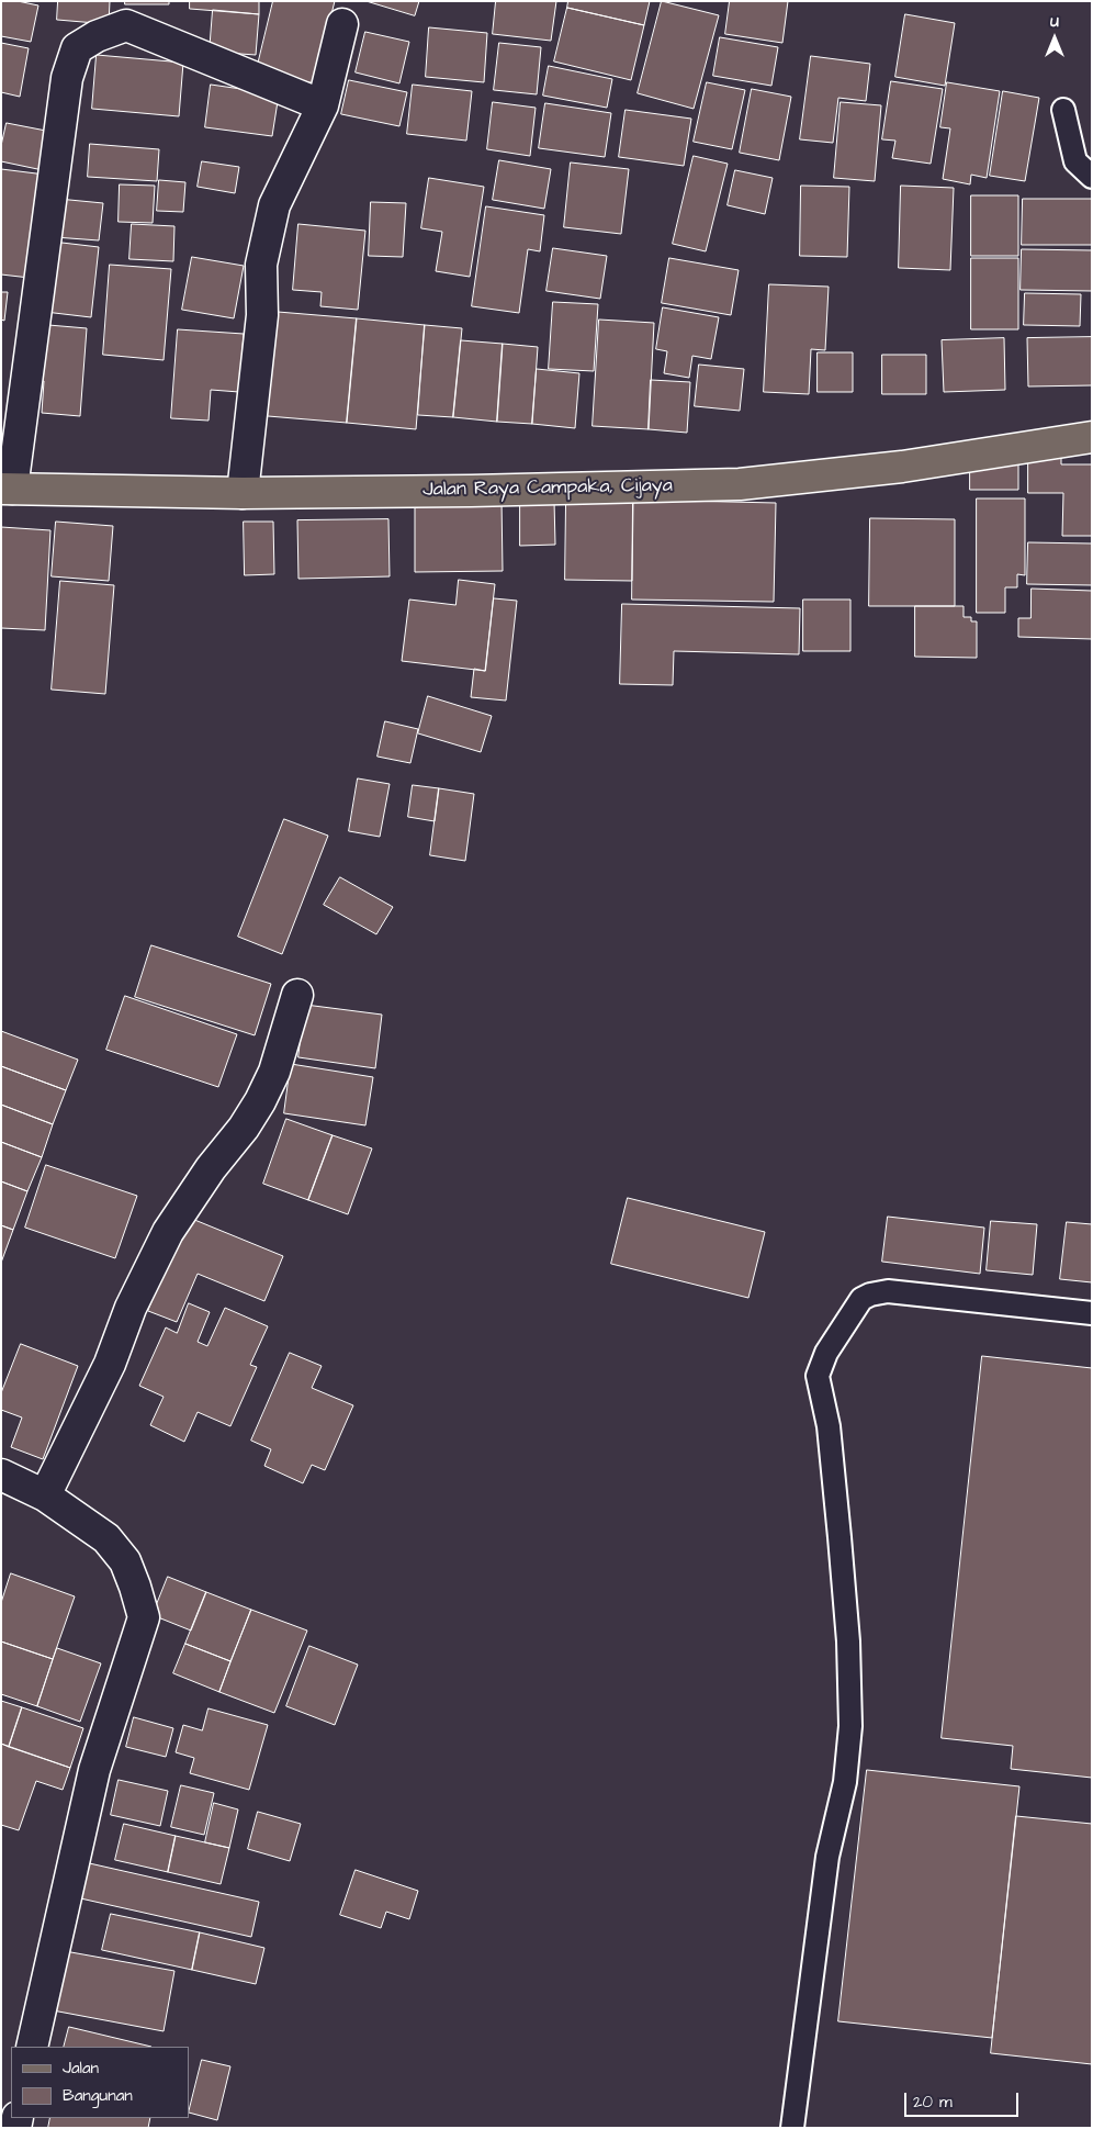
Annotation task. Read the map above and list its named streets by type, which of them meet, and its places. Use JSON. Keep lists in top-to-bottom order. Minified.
{"streets":{"main road":["Jalan Raya Campaka, Cijaya"]},"legend":["Jalan","Bangunan"],"scale_bar":"20 m","north":"top"}
